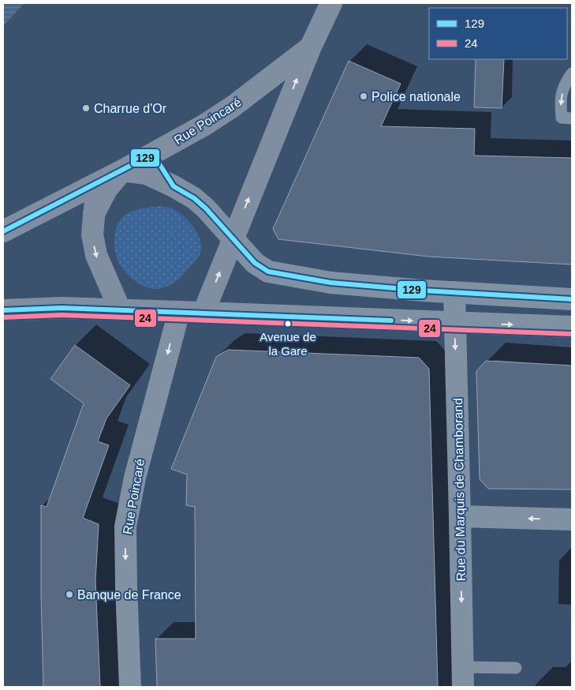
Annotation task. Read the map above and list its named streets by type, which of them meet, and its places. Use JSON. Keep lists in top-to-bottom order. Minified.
{"streets":{"main road":["Rue Poincaré"],"street":["Rue du Marquis de Chamborand"]},"one_way":["Rue du Marquis de Chamborand"],"places":["Police nationale","Charrue d'Or","Avenue de la Gare","Banque de France"],"lines":["transit line 129","transit line 24"],"legend":["129","24"]}
